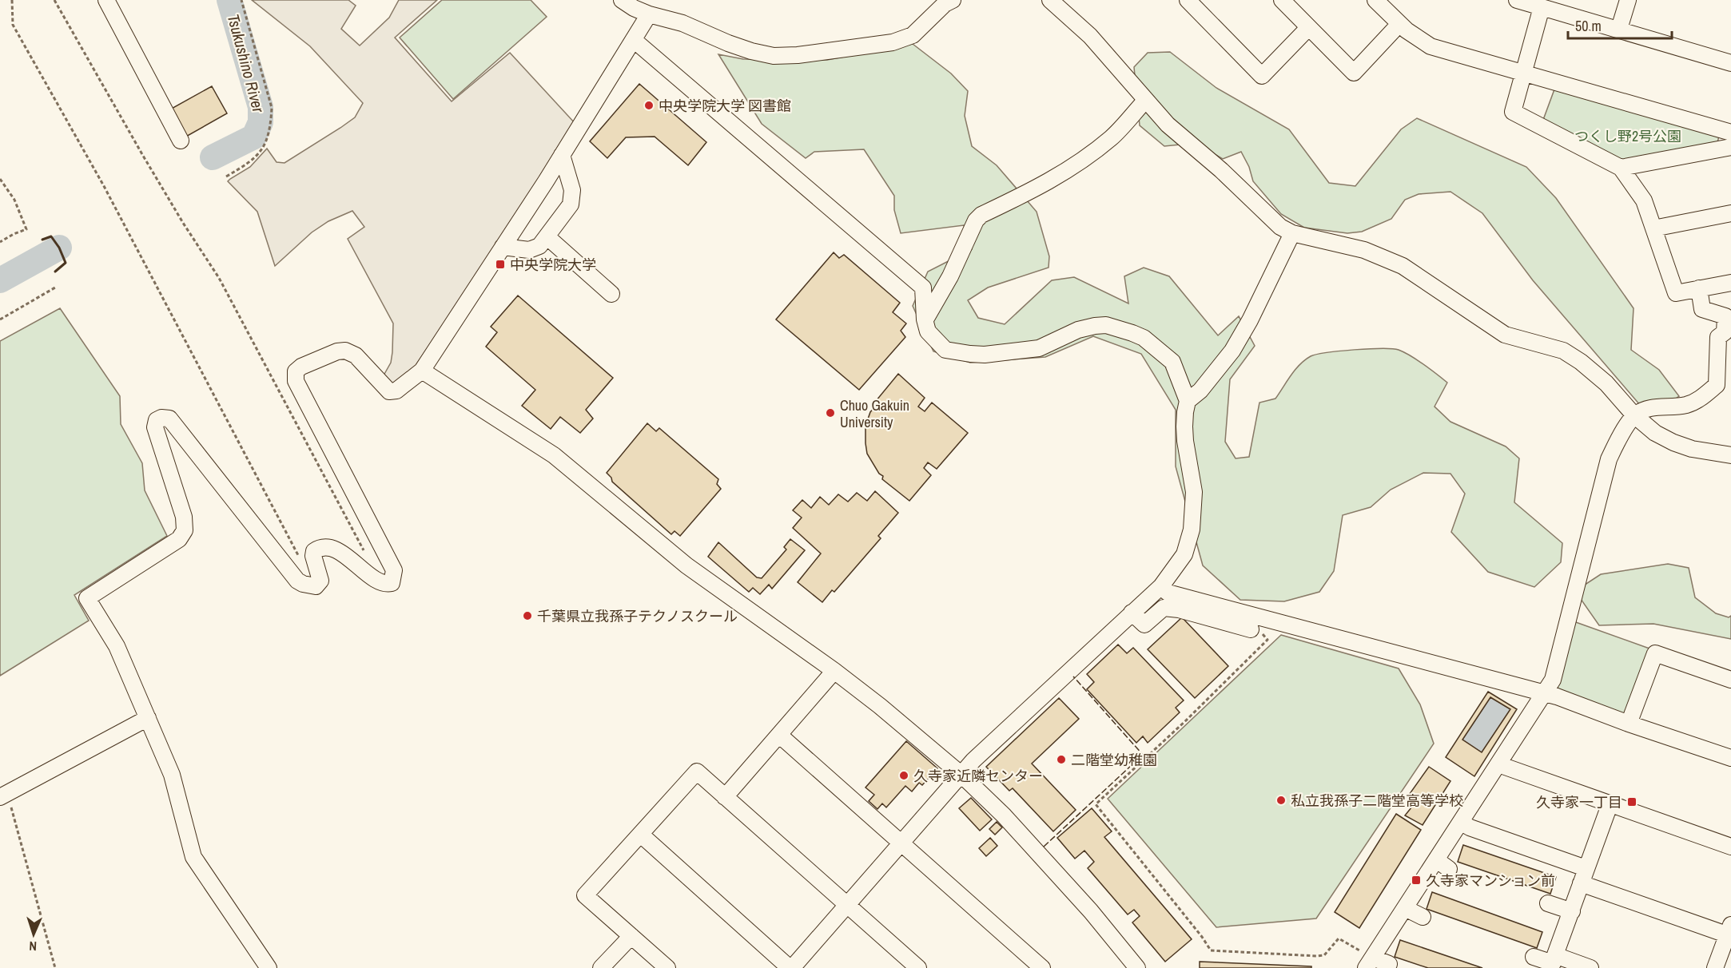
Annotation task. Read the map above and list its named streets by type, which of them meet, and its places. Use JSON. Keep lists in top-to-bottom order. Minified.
{"water":["Tsukushino River"],"parks":["つくし野2号公園"],"places":{"other":["中央学院大学 図書館","Chuo Gakuin University","千葉県立我孫子テクノスクール","二階堂幼稚園","久寺家近隣センター","私立我孫子二階堂高等学校"],"transit":["中央学院大学","久寺家一丁目","久寺家マンション前"]},"scale_bar":"50 m","north":"bottom"}
